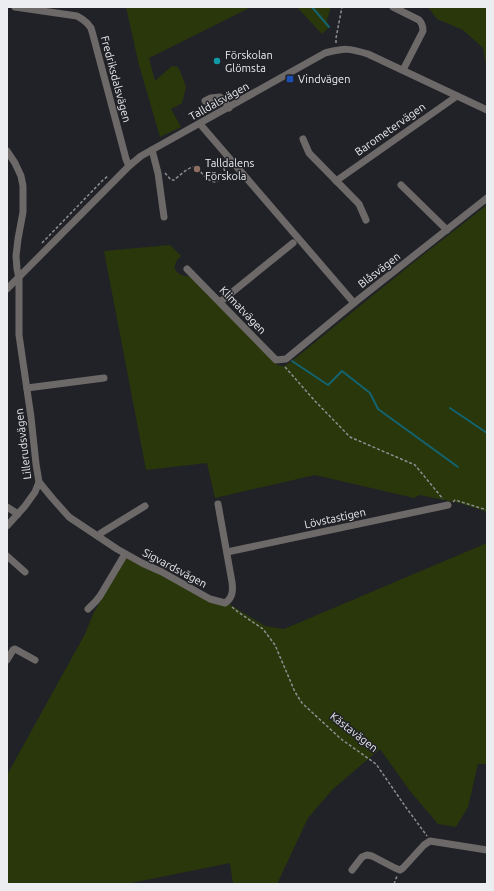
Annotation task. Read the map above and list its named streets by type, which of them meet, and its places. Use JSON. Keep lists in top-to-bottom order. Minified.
{"streets":{"street":["Fredriksdalsvägen","Talldalsvägen","Barometervägen","Blåsvägen","Klimatvägen","Lillerudsvägen","Lövstastigen","Sigvardsvägen"],"path":["Kästavägen"]},"crossings":[["Fredriksdalsvägen","Talldalsvägen"],["Talldalsvägen","Barometervägen"],["Talldalsvägen","Lillerudsvägen"],["Blåsvägen","Klimatvägen"],["Lillerudsvägen","Sigvardsvägen"],["Sigvardsvägen","Kästavägen"]],"places":{"other":["Förskolan Glömsta","Talldalens Förskola"],"transit":["Vindvägen"]}}
